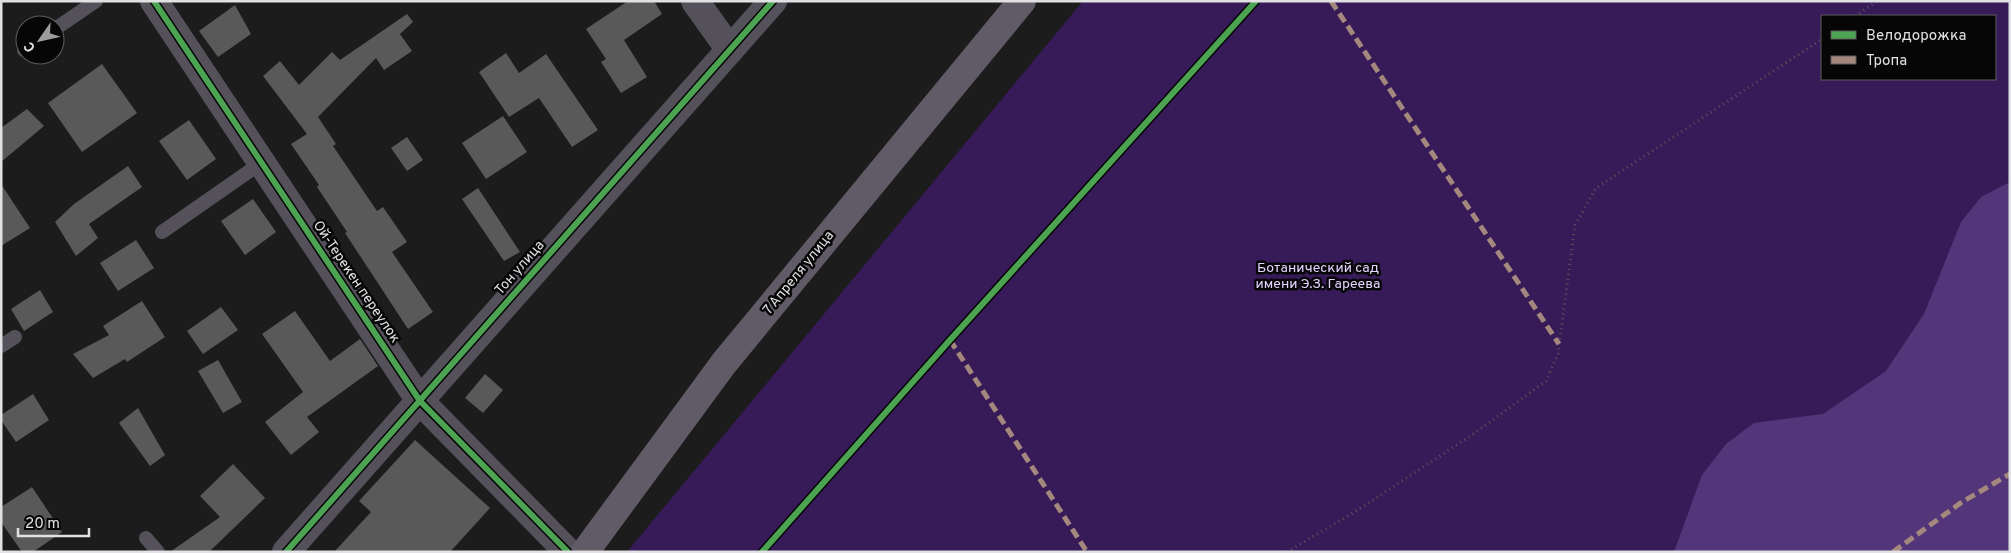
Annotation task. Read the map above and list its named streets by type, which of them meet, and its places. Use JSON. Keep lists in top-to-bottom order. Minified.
{"streets":{"main road":["7 Апреля улица"],"street":["Тон улица","Ой-Терекен переулок"]},"crossings":[["Тон улица","Ой-Терекен переулок"]],"parks":["Ботанический сад имени Э.З. Гареева"],"legend":["Велодорожка","Тропа"],"scale_bar":"20 m","north":"bottom left"}
